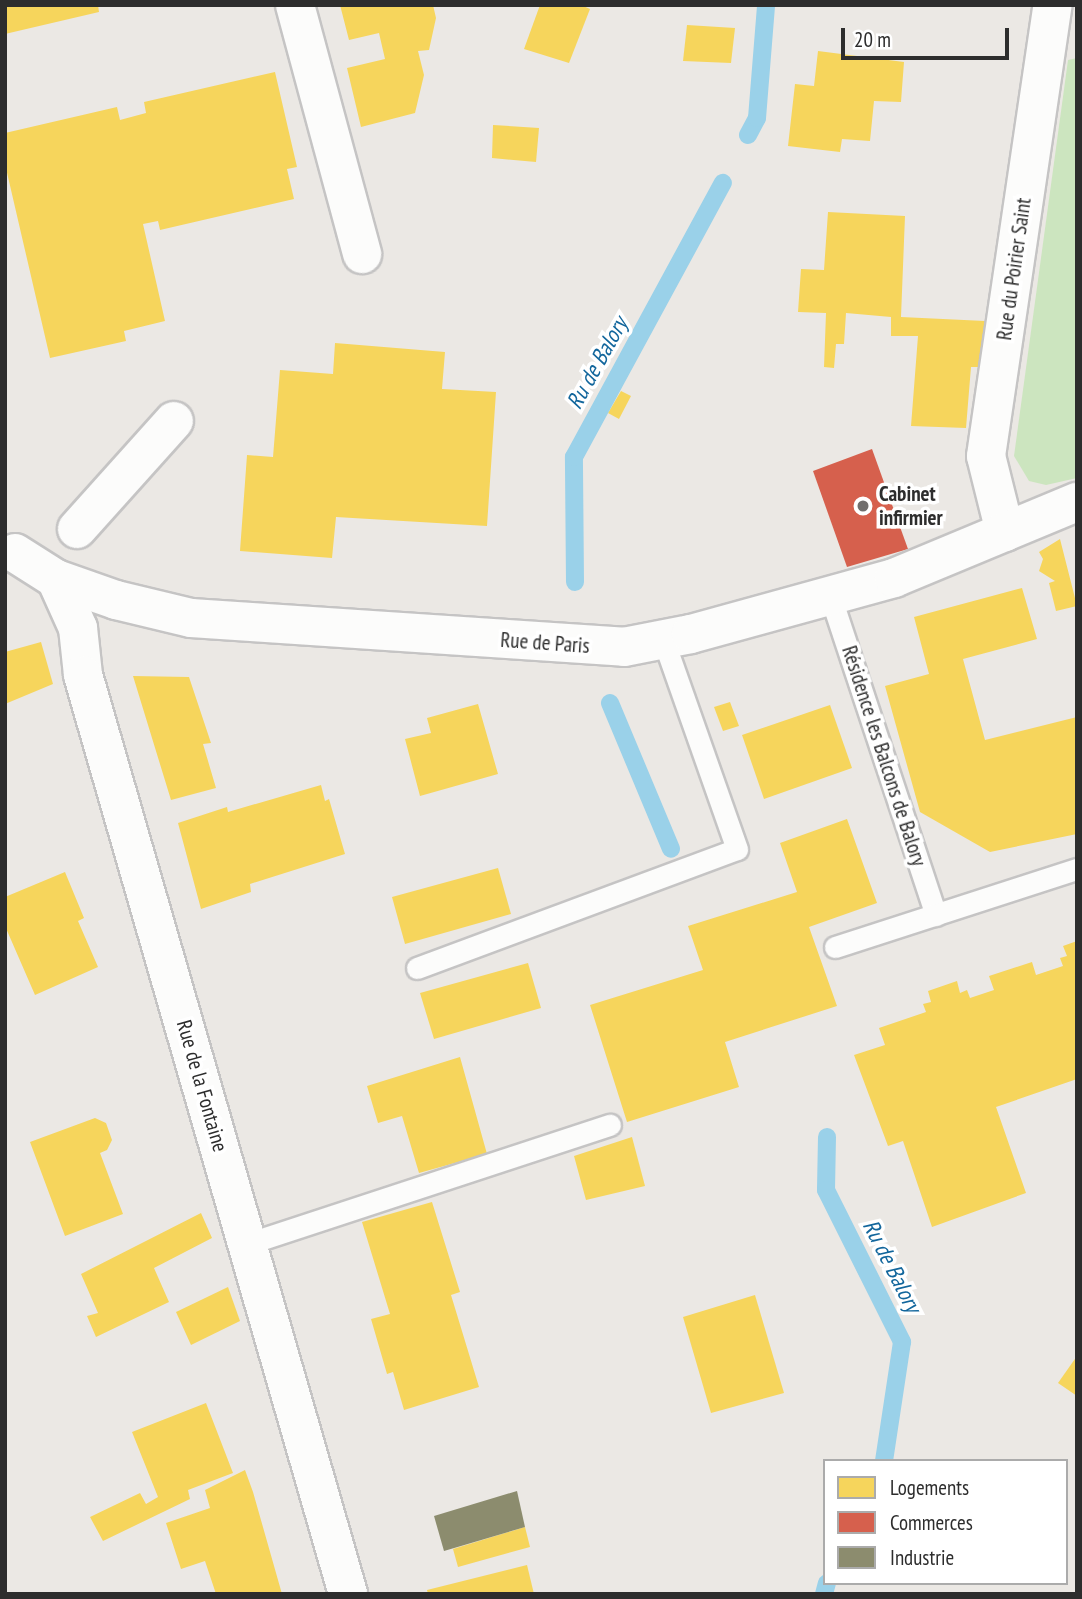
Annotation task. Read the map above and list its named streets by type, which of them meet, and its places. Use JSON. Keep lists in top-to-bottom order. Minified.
{"streets":{"street":["Rue du Poirier Saint","Rue de Paris","Rue de la Fontaine"],"lane":["Résidence les Balcons de Balory"]},"crossings":[["Rue du Poirier Saint","Rue de Paris"],["Rue de Paris","Résidence les Balcons de Balory"],["Rue de Paris","Rue de la Fontaine"]],"water":["Ru de Balory"],"places":["Cabinet infirmier"],"legend":["Logements","Commerces","Industrie"],"scale_bar":"20 m"}
